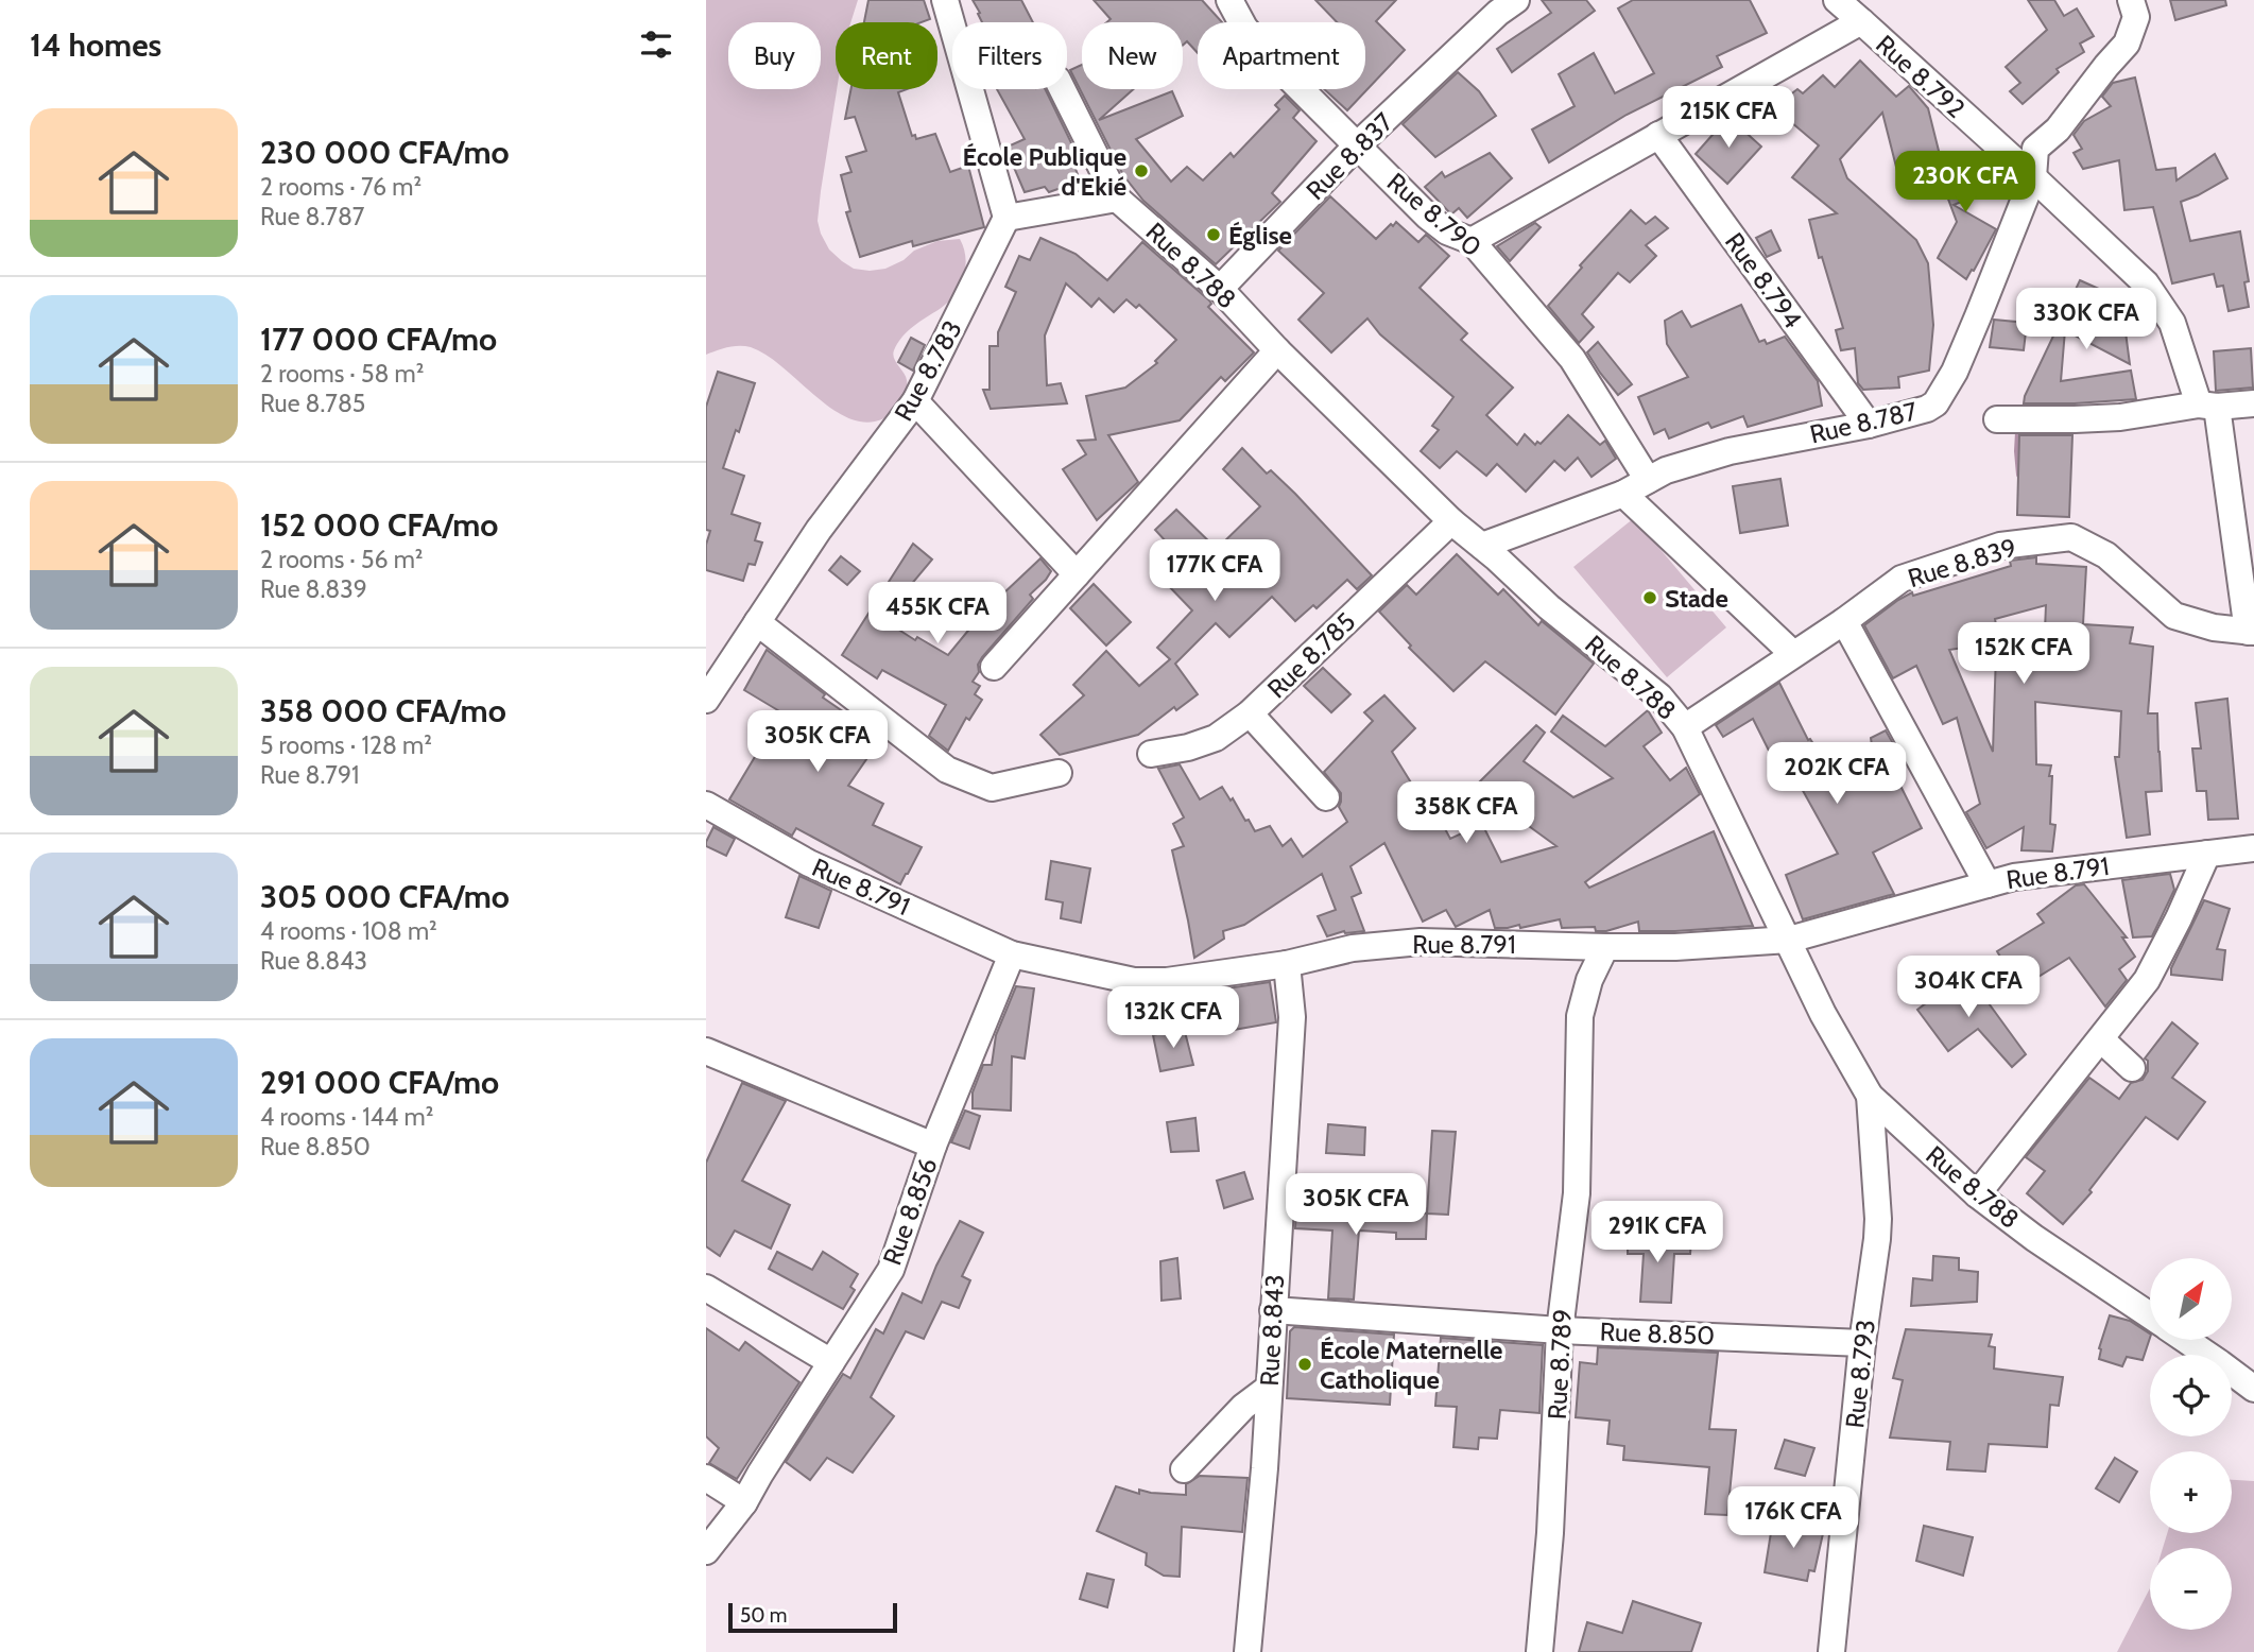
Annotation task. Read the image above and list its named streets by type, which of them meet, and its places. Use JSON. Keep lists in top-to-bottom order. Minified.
{"streets":{"street":["Rue 8.792","Rue 8.837","Rue 8.790","Rue 8.788","Rue 8.794","Rue 8.783","Rue 8.787","Rue 8.839","Rue 8.785","Rue 8.791","Rue 8.856","Rue 8.843","Rue 8.850","Rue 8.789","Rue 8.793"]},"crossings":[["Rue 8.792","Rue 8.790"],["Rue 8.792","Rue 8.794"],["Rue 8.792","Rue 8.787"],["Rue 8.792","Rue 8.839"],["Rue 8.837","Rue 8.790"],["Rue 8.837","Rue 8.788"],["Rue 8.790","Rue 8.787"],["Rue 8.788","Rue 8.787"],["Rue 8.788","Rue 8.839"],["Rue 8.788","Rue 8.785"],["Rue 8.788","Rue 8.791"],["Rue 8.788","Rue 8.793"],["Rue 8.794","Rue 8.787"],["Rue 8.791","Rue 8.843"],["Rue 8.791","Rue 8.789"],["Rue 8.843","Rue 8.850"],["Rue 8.850","Rue 8.789"],["Rue 8.850","Rue 8.793"]],"places":["École Publique d'Ekié","Église","Stade","École Maternelle Catholique"],"scale_bar":"50 m","north":"top right","page":{"heading":"14 homes","chip":["Buy","Rent","Filters","New","Apartment"],"price":["215K CFA","230K CFA","330K CFA","177K CFA","455K CFA","152K CFA","305K CFA","202K CFA","358K CFA","304K CFA","132K CFA","305K CFA","291K CFA","176K CFA"],"list":[{"name":"230 000 CFA/mo","note":"2 rooms · 76 m² · Rue 8.787"},{"name":"177 000 CFA/mo","note":"2 rooms · 58 m² · Rue 8.785"},{"name":"152 000 CFA/mo","note":"2 rooms · 56 m² · Rue 8.839"},{"name":"358 000 CFA/mo","note":"5 rooms · 128 m² · Rue 8.791"},{"name":"305 000 CFA/mo","note":"4 rooms · 108 m² · Rue 8.843"},{"name":"291 000 CFA/mo","note":"4 rooms · 144 m² · Rue 8.850"}],"map_buttons":["+","−"],"scale":"50 m"}}
